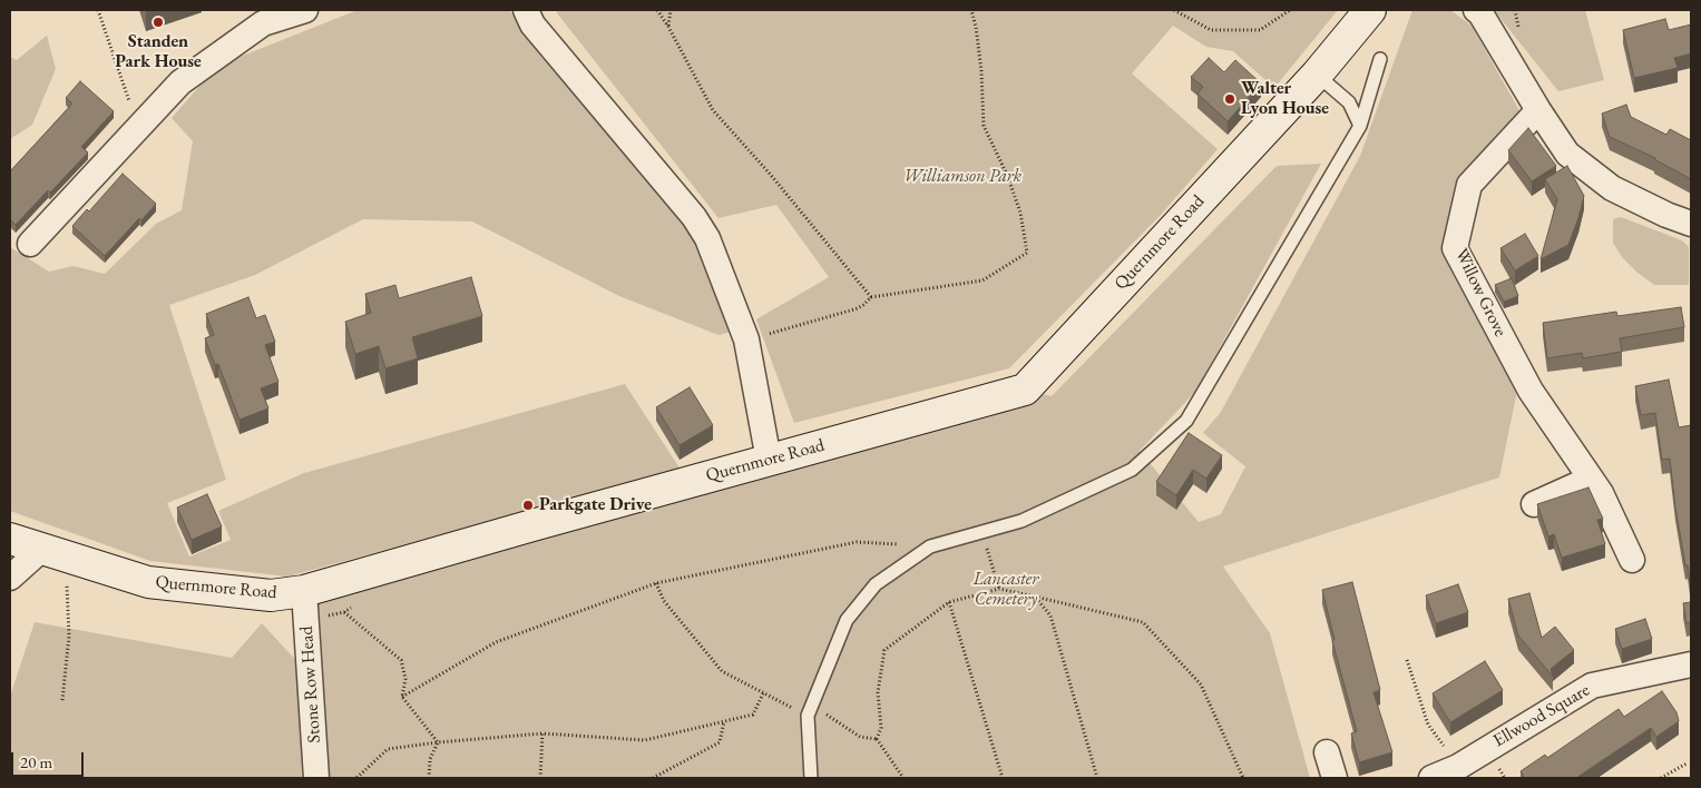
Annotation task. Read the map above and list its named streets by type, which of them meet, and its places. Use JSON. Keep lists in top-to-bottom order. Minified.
{"streets":{"street":["Quernmore Road","Willow Grove","Stone Row Head","Ellwood Square"]},"crossings":[["Quernmore Road","Stone Row Head"]],"parks":["Williamson Park","Lancaster Cemetery"],"places":["Standen Park House","Walter Lyon House","Parkgate Drive"],"scale_bar":"20 m"}
